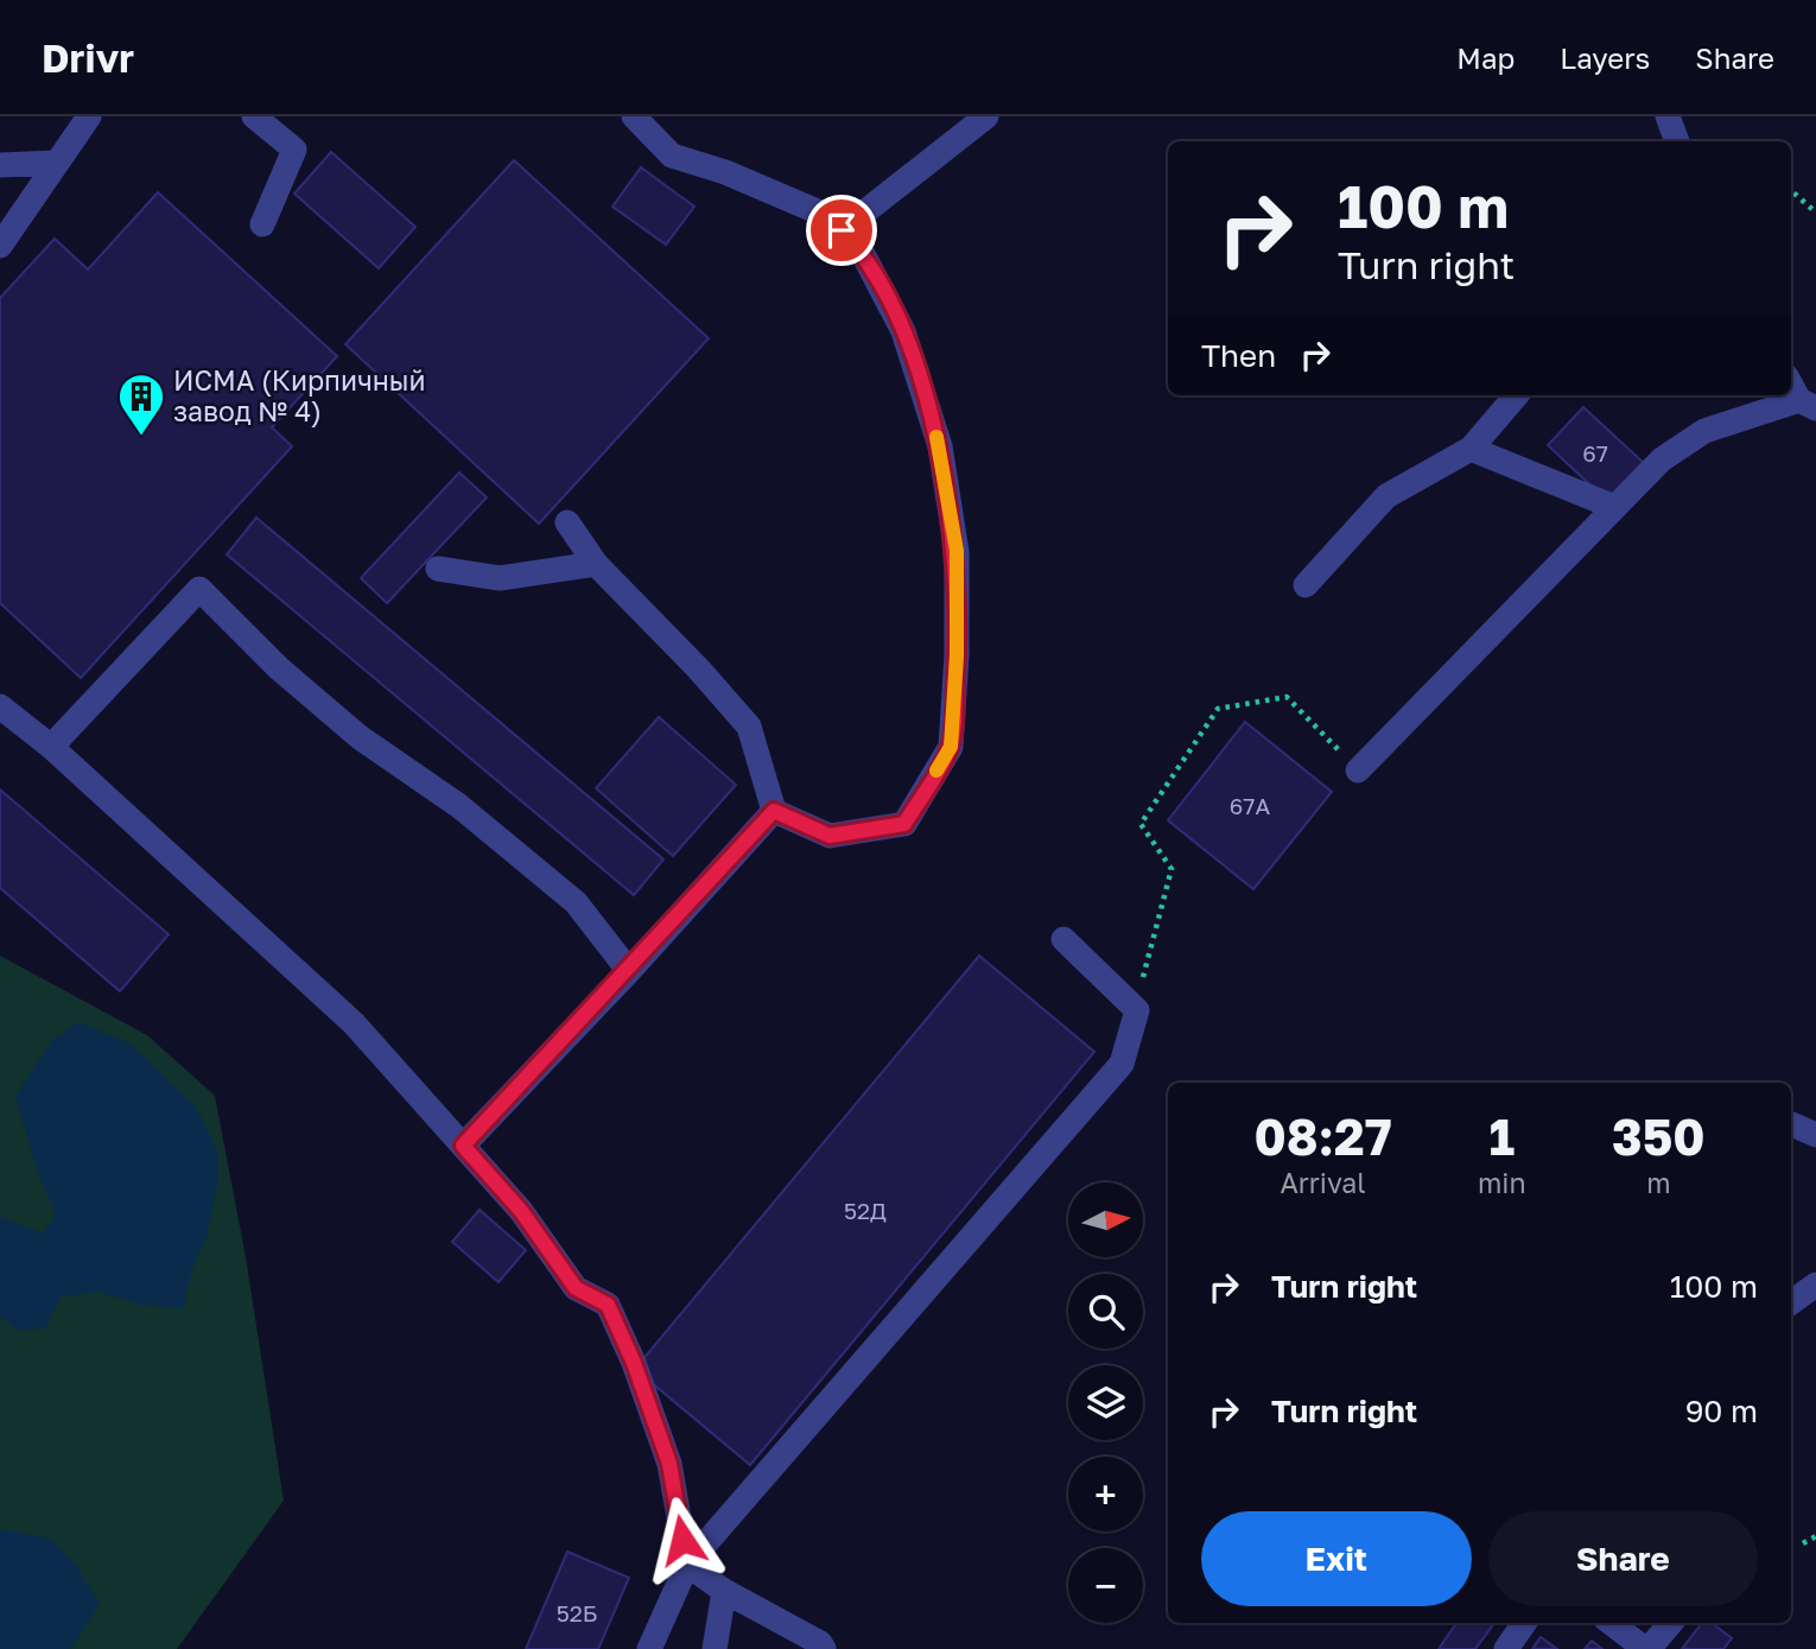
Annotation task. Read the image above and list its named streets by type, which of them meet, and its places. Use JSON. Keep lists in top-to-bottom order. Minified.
{"places":{"building":["ИСМА (Кирпичный завод № 4)"]},"house_numbers":["67","67А","52Д","52Б"],"north":"right","page":{"header":"Drivr","nav":["Map","Layers","Share"],"turn":["100 m","Turn right"],"then":"Then","eta":["08:27","Arrival","1","min","350","m"],"map_buttons":["+","−"],"list":[{"name":"Turn right","value":"100 m"},{"name":"Turn right","value":"90 m"}],"buttons":["Exit","Share"]}}
